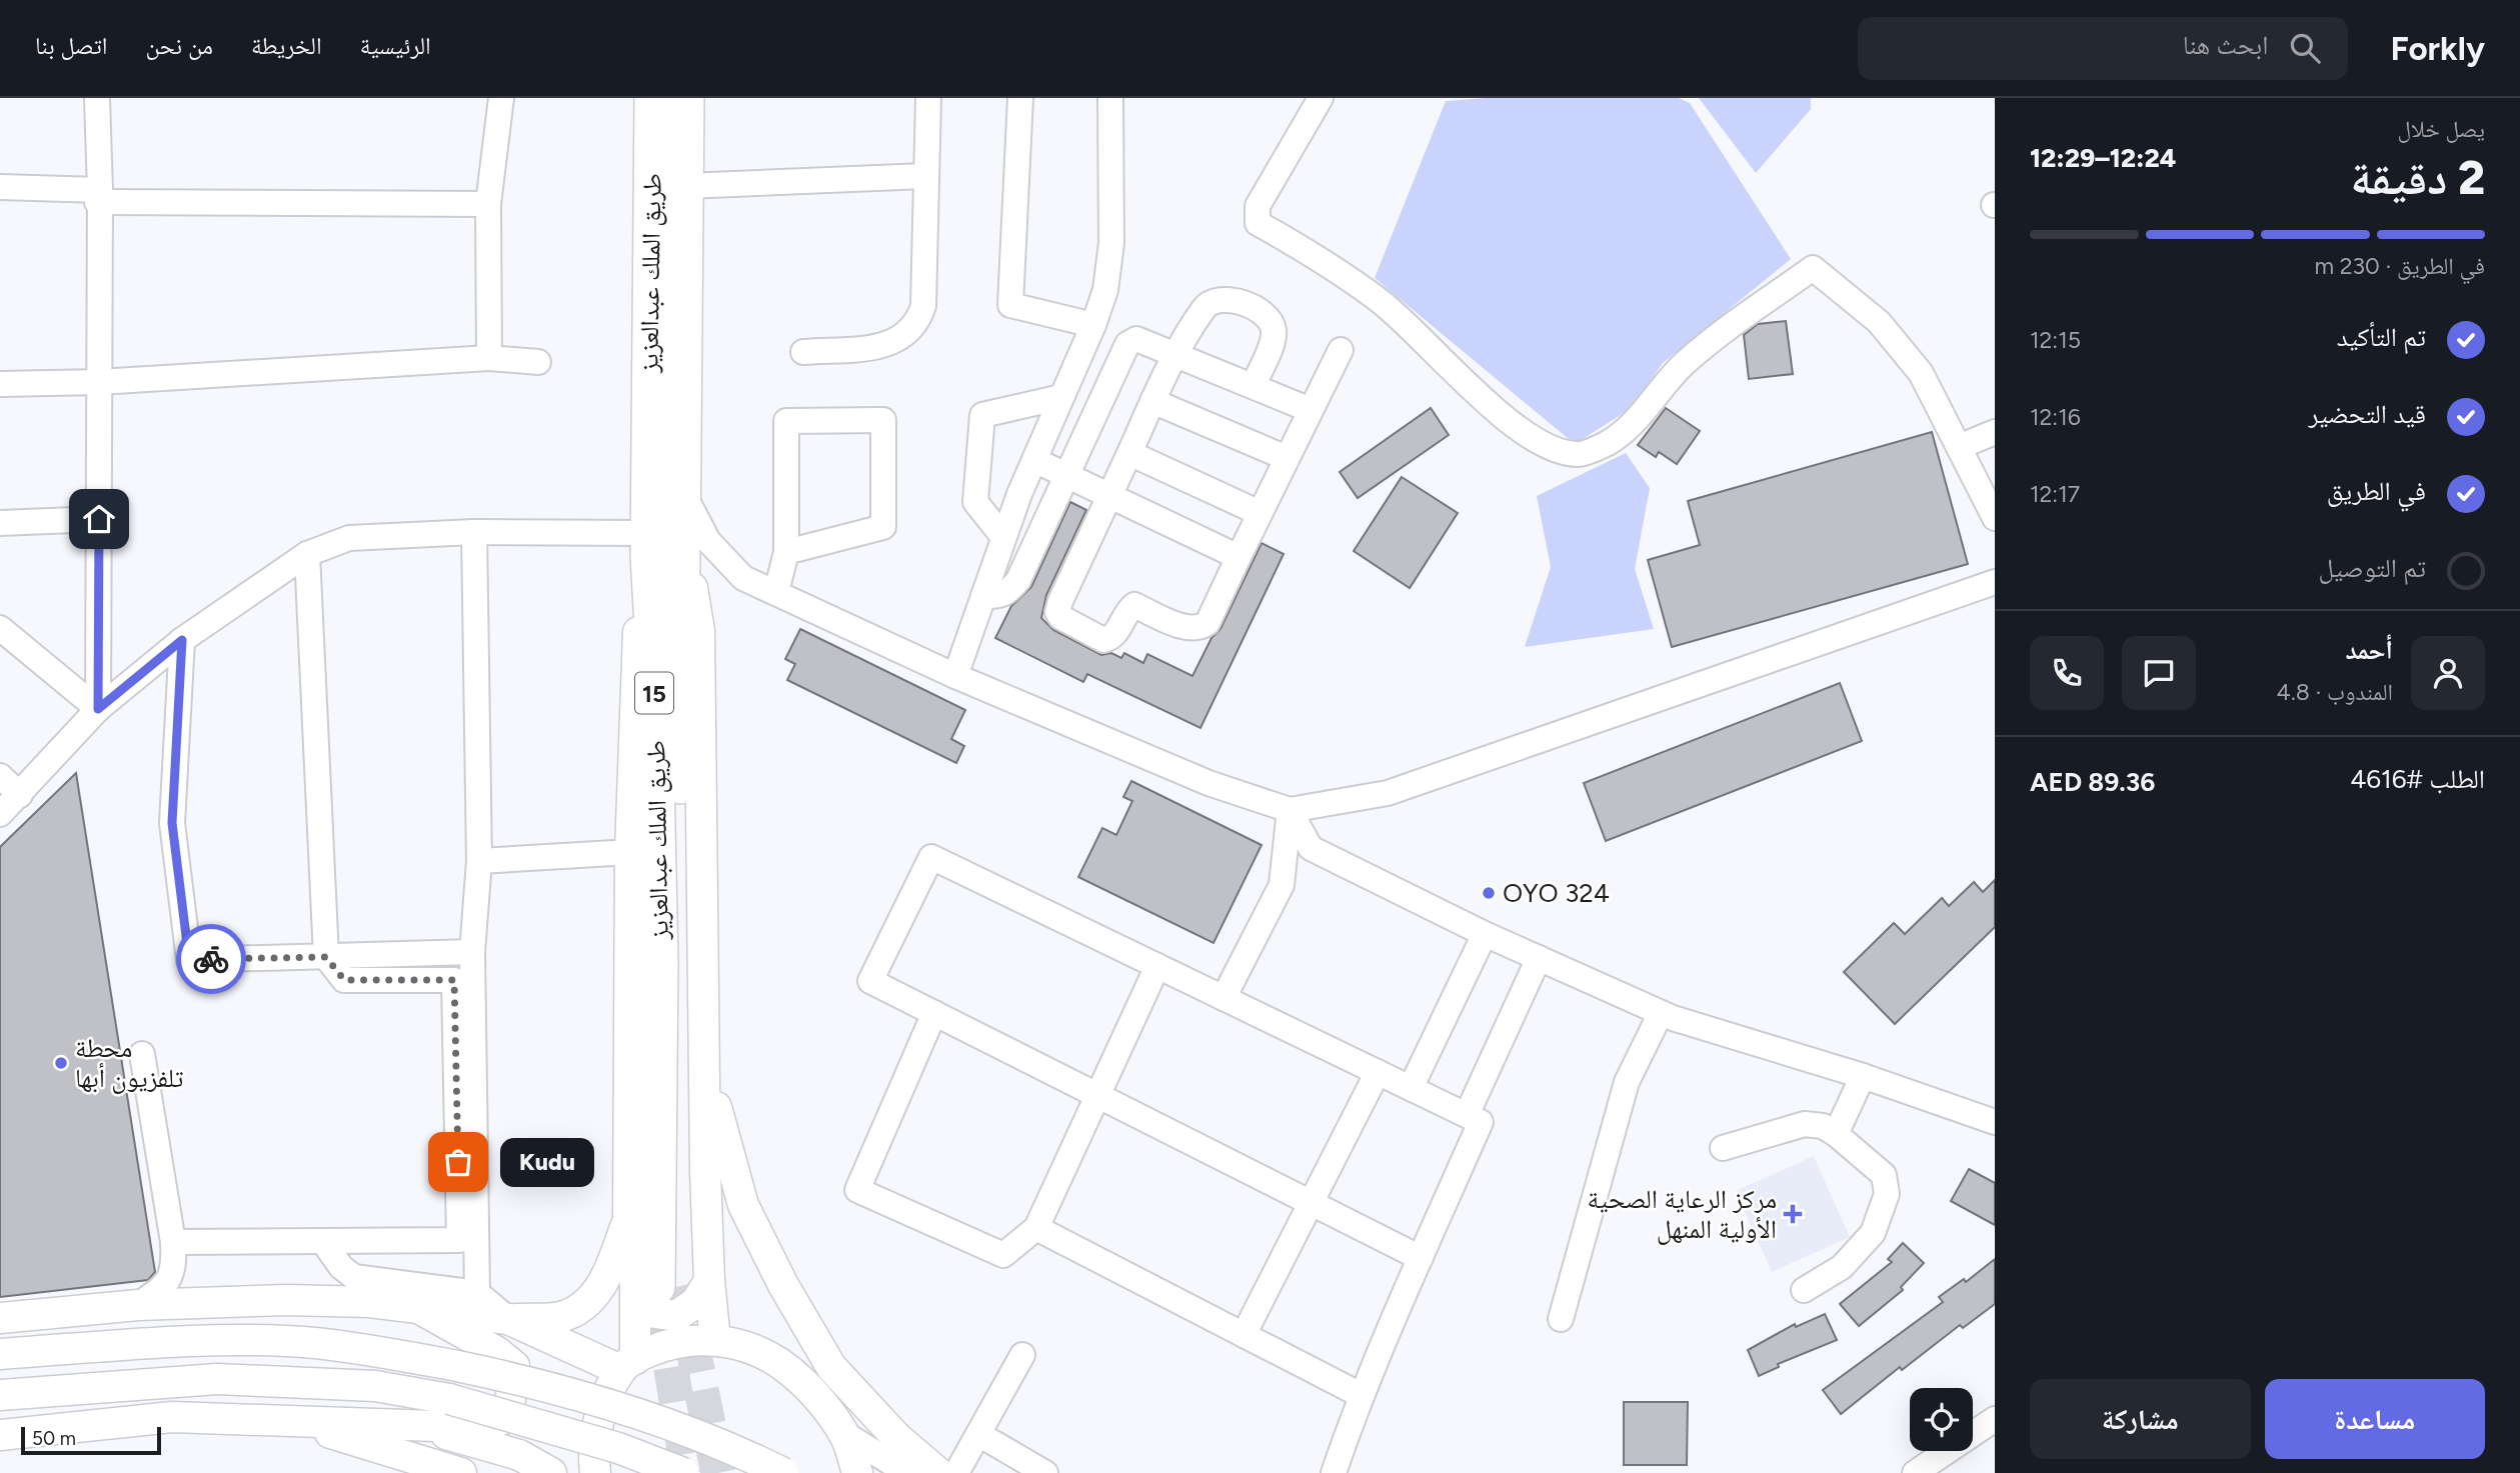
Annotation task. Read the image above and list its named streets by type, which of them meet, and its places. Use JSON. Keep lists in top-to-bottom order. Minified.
{"streets":{"highway":["طريق الملك عبدالعزيز","15"]},"places":{"other":["OYO 324","محطة تلفزيون أبها","Kudu"],"health":["مركز الرعاية الصحية الأولية المنهل"]},"scale_bar":"50 m","page":{"header":"Forkly","search":"ابحث هنا","nav":["الرئيسية","الخريطة","من نحن","اتصل بنا"],"heading":["2 دقيقة","يصل خلال","12:24–12:29"],"panel":["أحمد","المندوب · 4.8","الطلب #4616","AED 89.36"],"bar":"في الطريق · 230 m","list":[["تم التأكيد","12:15"],["قيد التحضير","12:16"],["في الطريق","12:17"],"تم التوصيل"],"bubble":"Kudu","buttons":["مساعدة","مشاركة"],"scale":"50 m"}}
